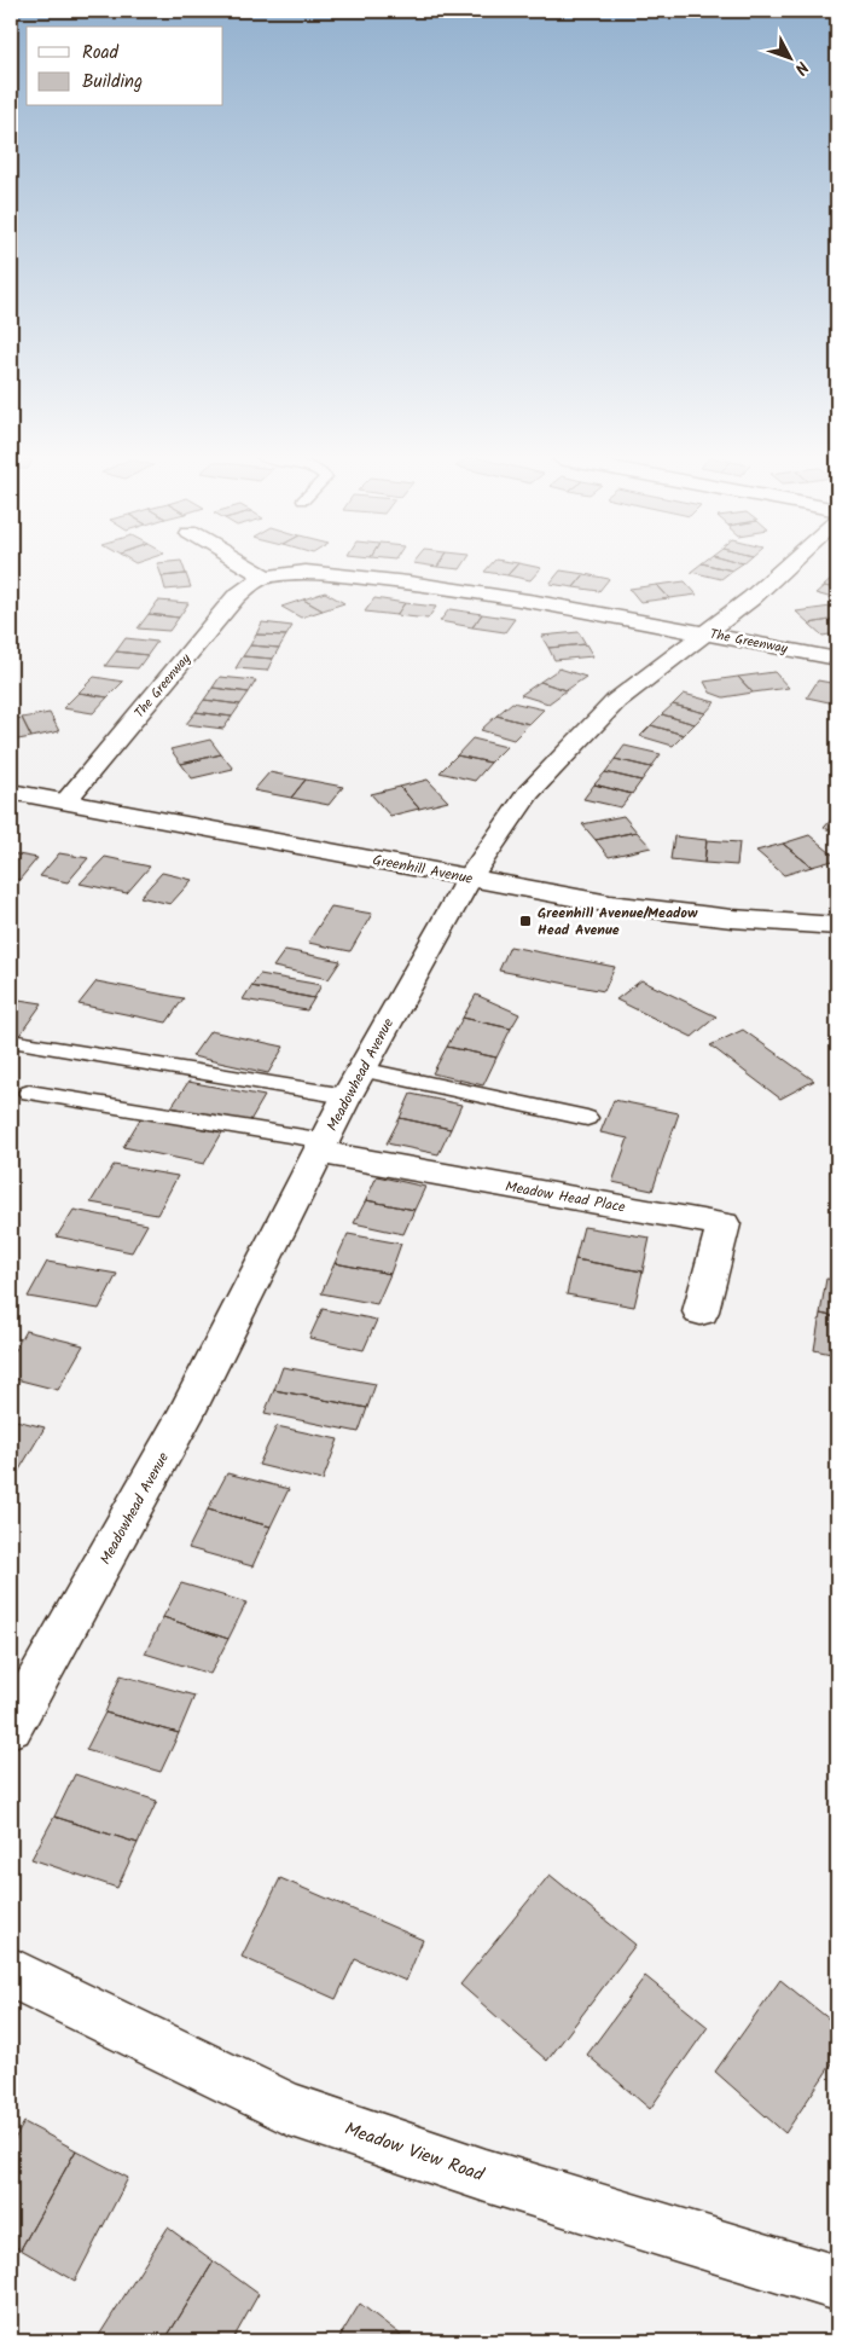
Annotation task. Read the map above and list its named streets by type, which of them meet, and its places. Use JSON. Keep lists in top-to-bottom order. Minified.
{"streets":{"street":["The Greenway","Greenhill Avenue","Meadowhead Avenue","Meadow Head Place","Meadow View Road"]},"crossings":[["The Greenway","Greenhill Avenue"],["The Greenway","Meadowhead Avenue"],["Greenhill Avenue","Meadowhead Avenue"],["Meadowhead Avenue","Meadow Head Place"]],"places":{"transit":["Greenhill Avenue/Meadow Head Avenue"]},"legend":["Road","Building"],"north":"bottom right"}
